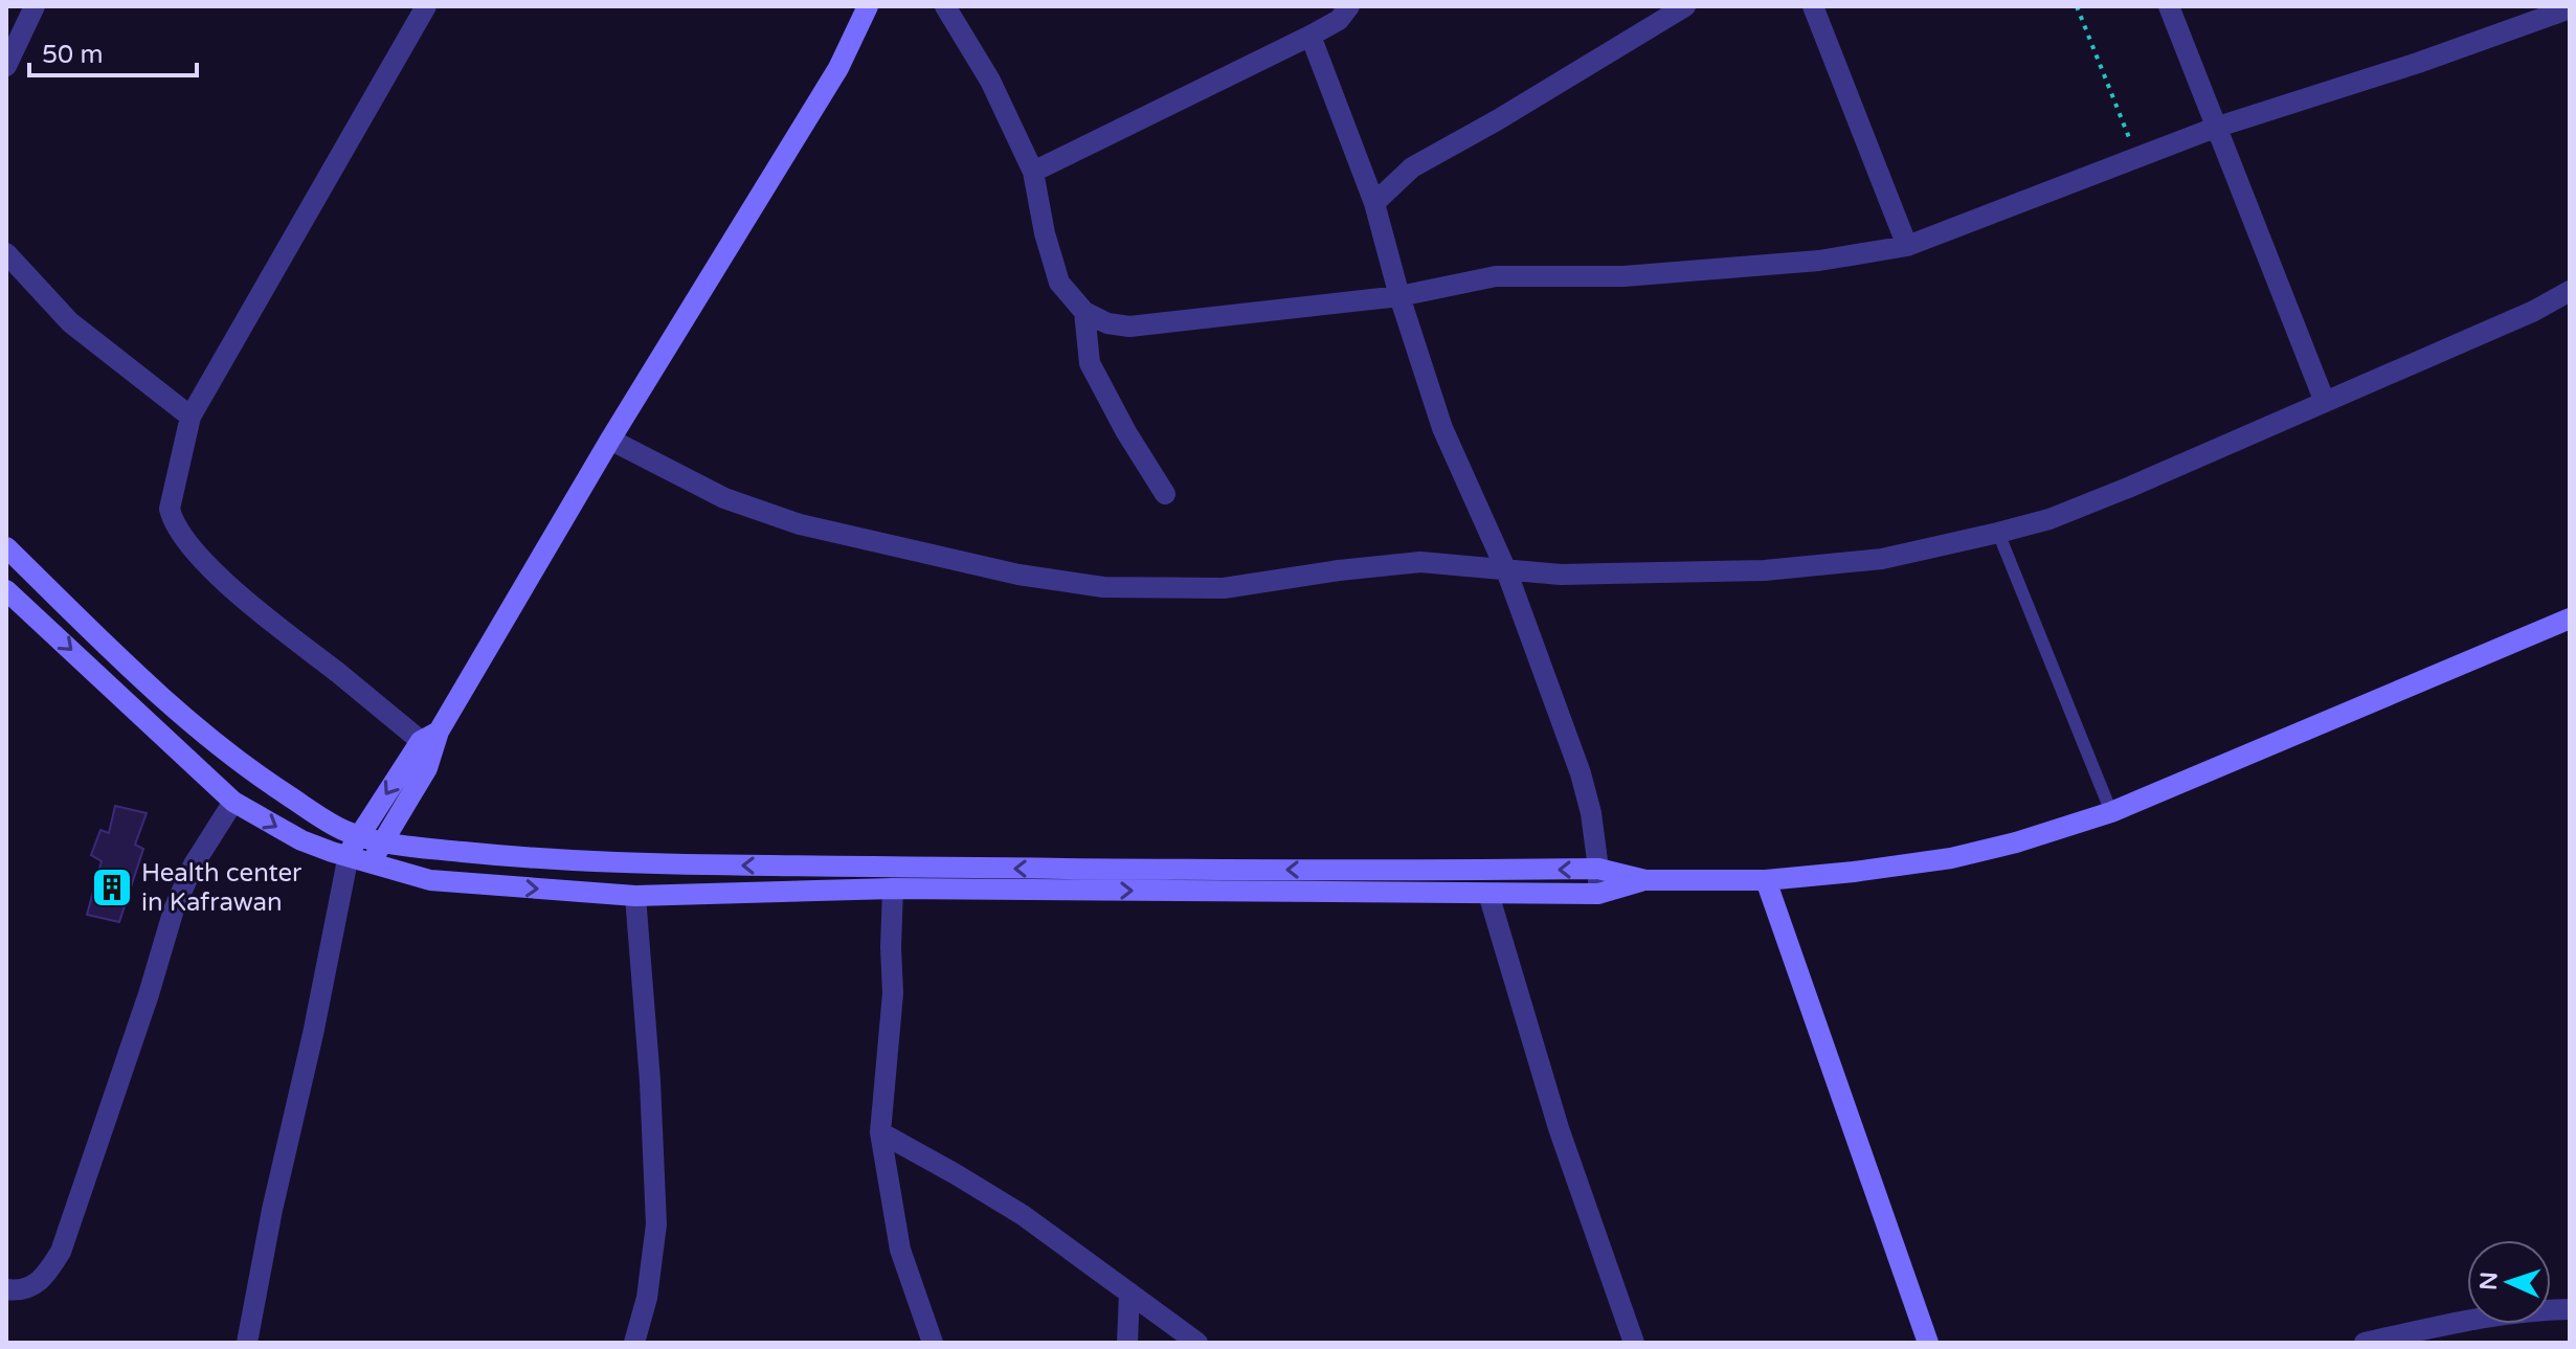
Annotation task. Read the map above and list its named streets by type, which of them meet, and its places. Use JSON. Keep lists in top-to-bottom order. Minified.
{"places":{"building":["Health center in Kafrawan"]},"scale_bar":"50 m","north":"left"}
